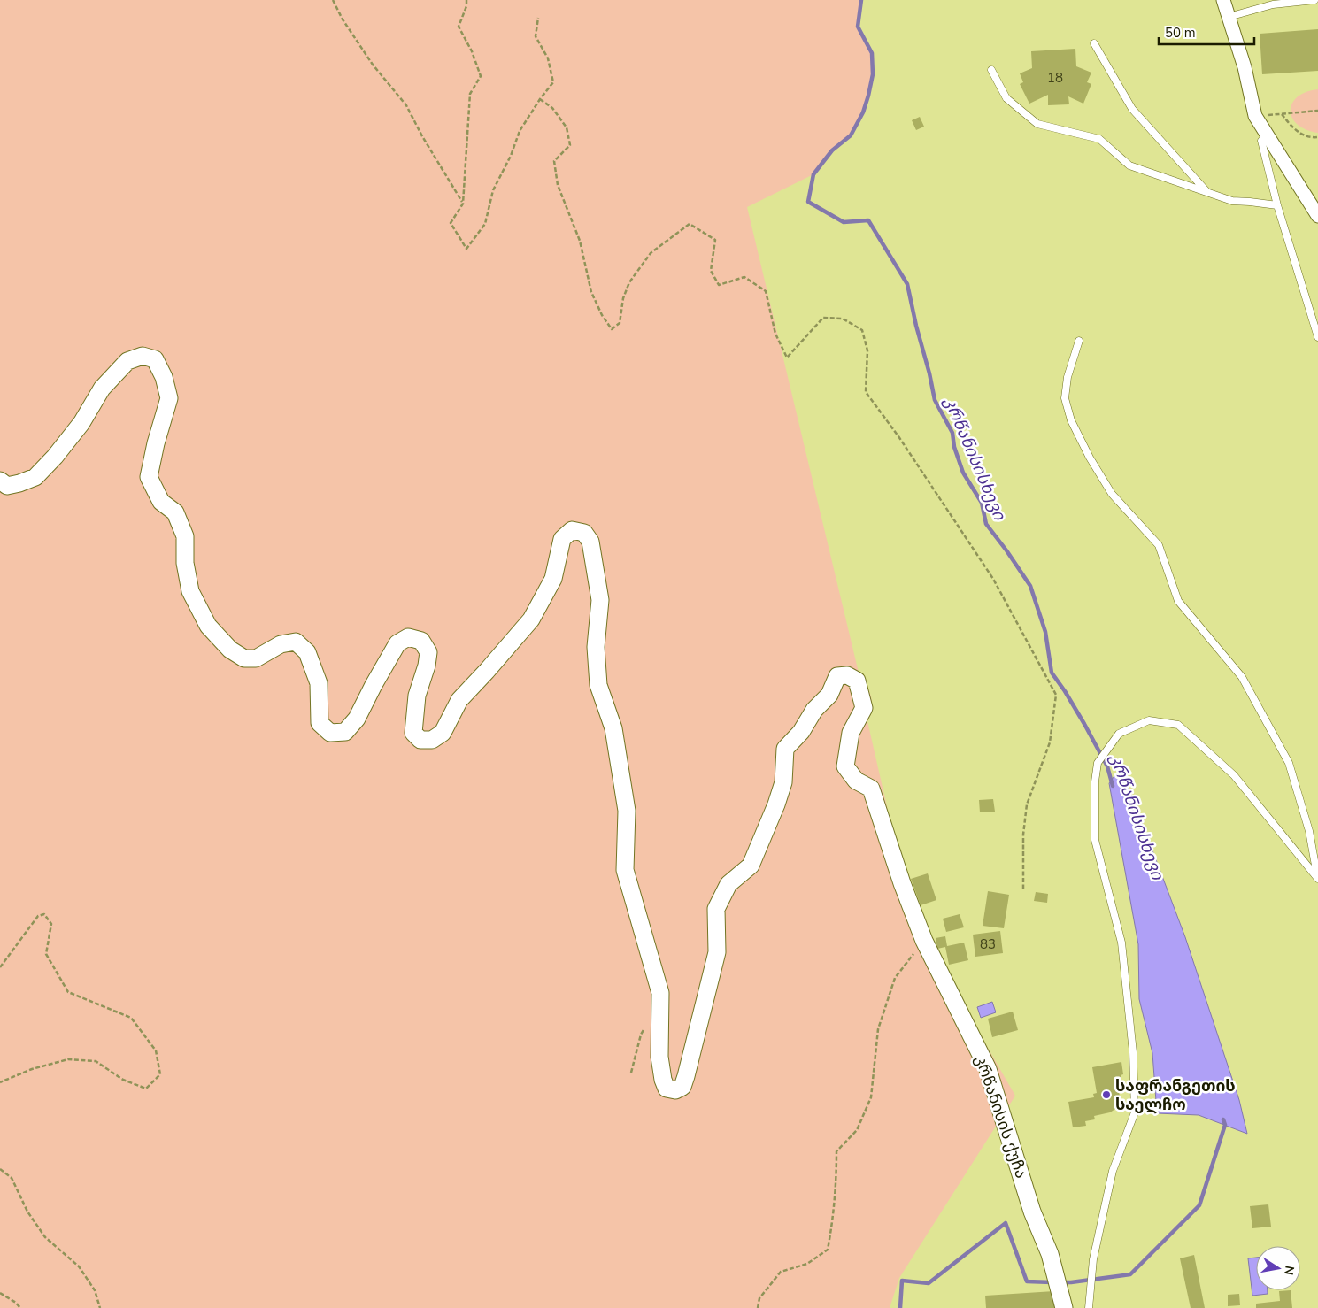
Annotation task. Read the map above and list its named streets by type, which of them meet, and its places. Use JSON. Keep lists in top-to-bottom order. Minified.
{"streets":{"street":["კრწანისის ქუჩა"]},"water":["კრწანისისხევი"],"places":["საფრანგეთის საელჩო"],"house_numbers":["18","83"],"scale_bar":"50 m","north":"right"}
